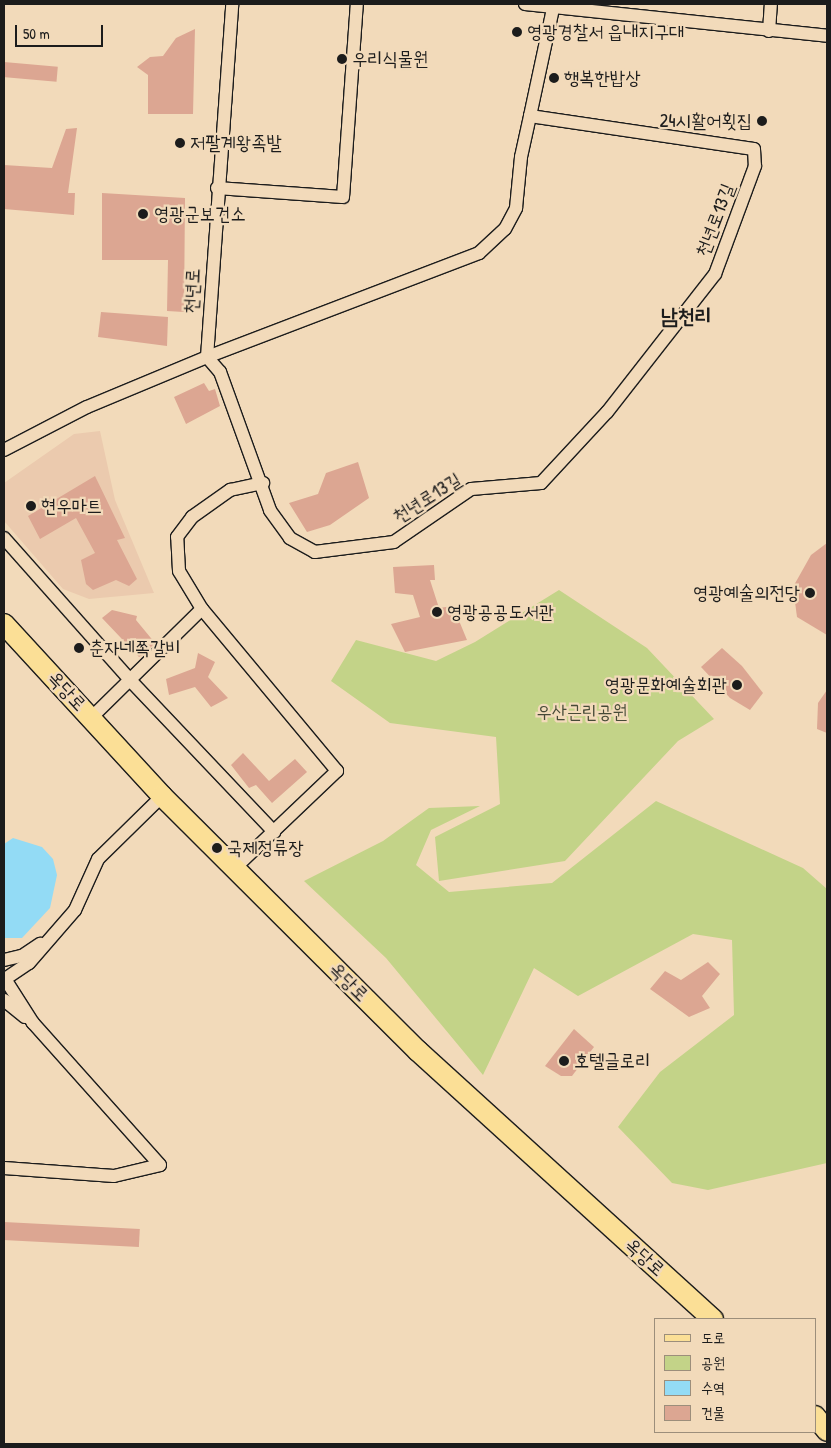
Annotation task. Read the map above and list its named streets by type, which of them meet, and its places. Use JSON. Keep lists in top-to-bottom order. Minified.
{"streets":{"main road":["옥당로"],"street":["천년로13길","천년로"]},"crossings":[["천년로13길","천년로"]],"districts":["남천리"],"parks":["우산근린공원"],"places":["영광경찰서 읍내지구대","우리식물원","행복한밥상","24시활어횟집","저팔계왕족발","영광군보건소","현우마트","영광예술의전당","영광공공도서관","춘자네쪽갈비","영광문화예술회관","국제정류장","호텔글로리"],"legend":["도로","공원","수역","건물"],"scale_bar":"50 m"}
